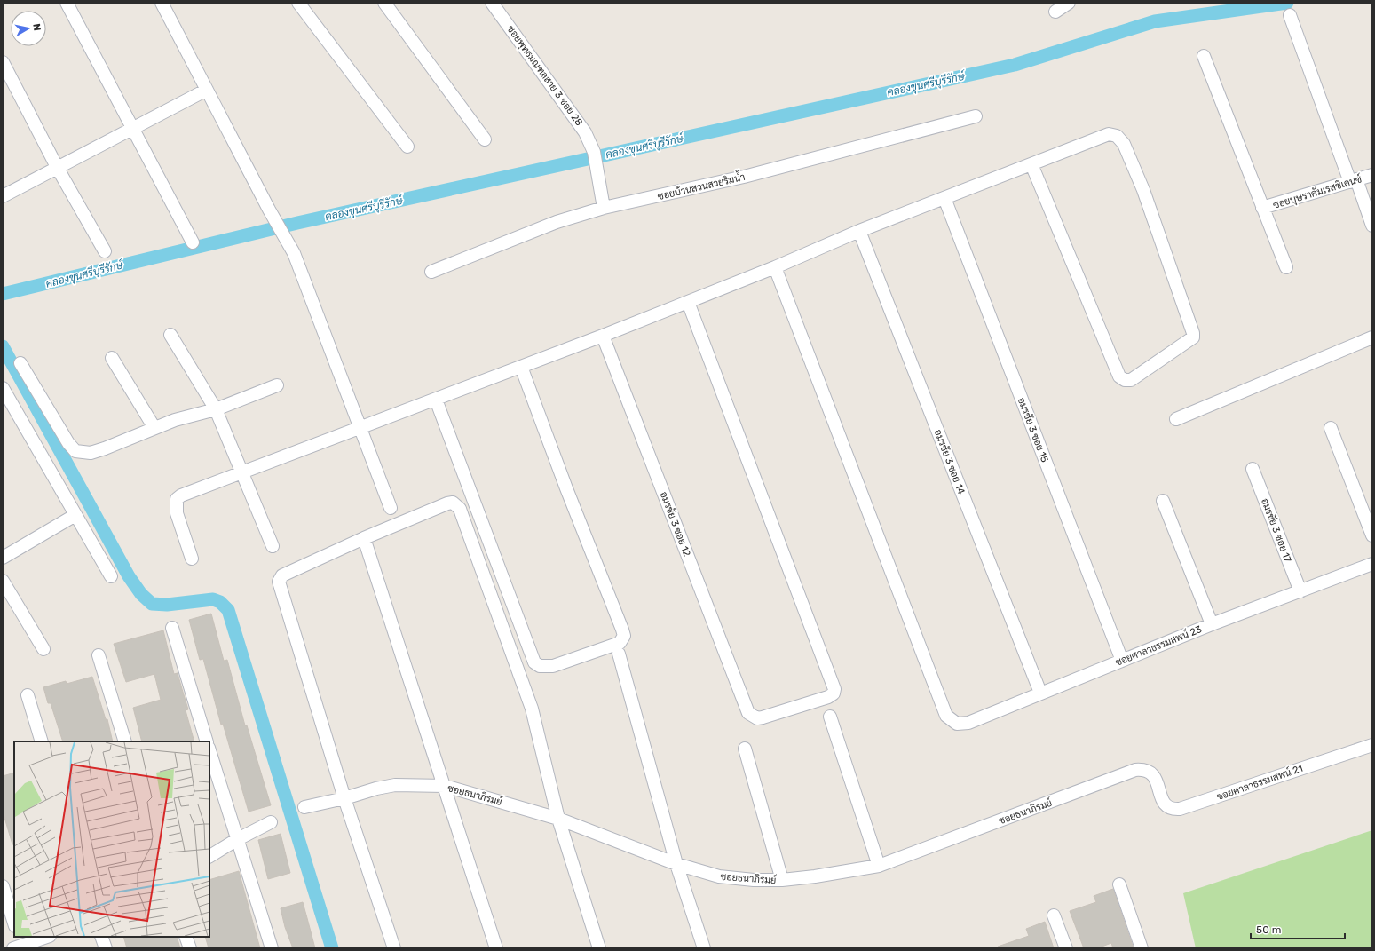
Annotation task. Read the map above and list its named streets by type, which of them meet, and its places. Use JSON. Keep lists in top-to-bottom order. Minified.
{"streets":{"street":["ซอยพุทธมณฑลสาย 3 ซอย 28","ซอยบ้านสวนสวยริมน้ำ","ซอยบุษราคัมเรสซิเดนซ์","อมรชัย 3 ซอย 15","อมรชัย 3 ซอย 14","อมรชัย 3 ซอย 12","อมรชัย 3 ซอย 17","ซอยศาลาธรรมสพน์ 23","ซอยศาลาธรรมสพน์ 21","ซอยธนาภิรมย์"]},"crossings":[["ซอยพุทธมณฑลสาย 3 ซอย 28","ซอยบ้านสวนสวยริมน้ำ"],["อมรชัย 3 ซอย 15","ซอยศาลาธรรมสพน์ 23"],["อมรชัย 3 ซอย 14","ซอยศาลาธรรมสพน์ 23"],["อมรชัย 3 ซอย 17","ซอยศาลาธรรมสพน์ 23"],["ซอยศาลาธรรมสพน์ 21","ซอยธนาภิรมย์"]],"water":["คลองขุนศรีบุรีรักษ์"],"scale_bar":"50 m","north":"right"}
